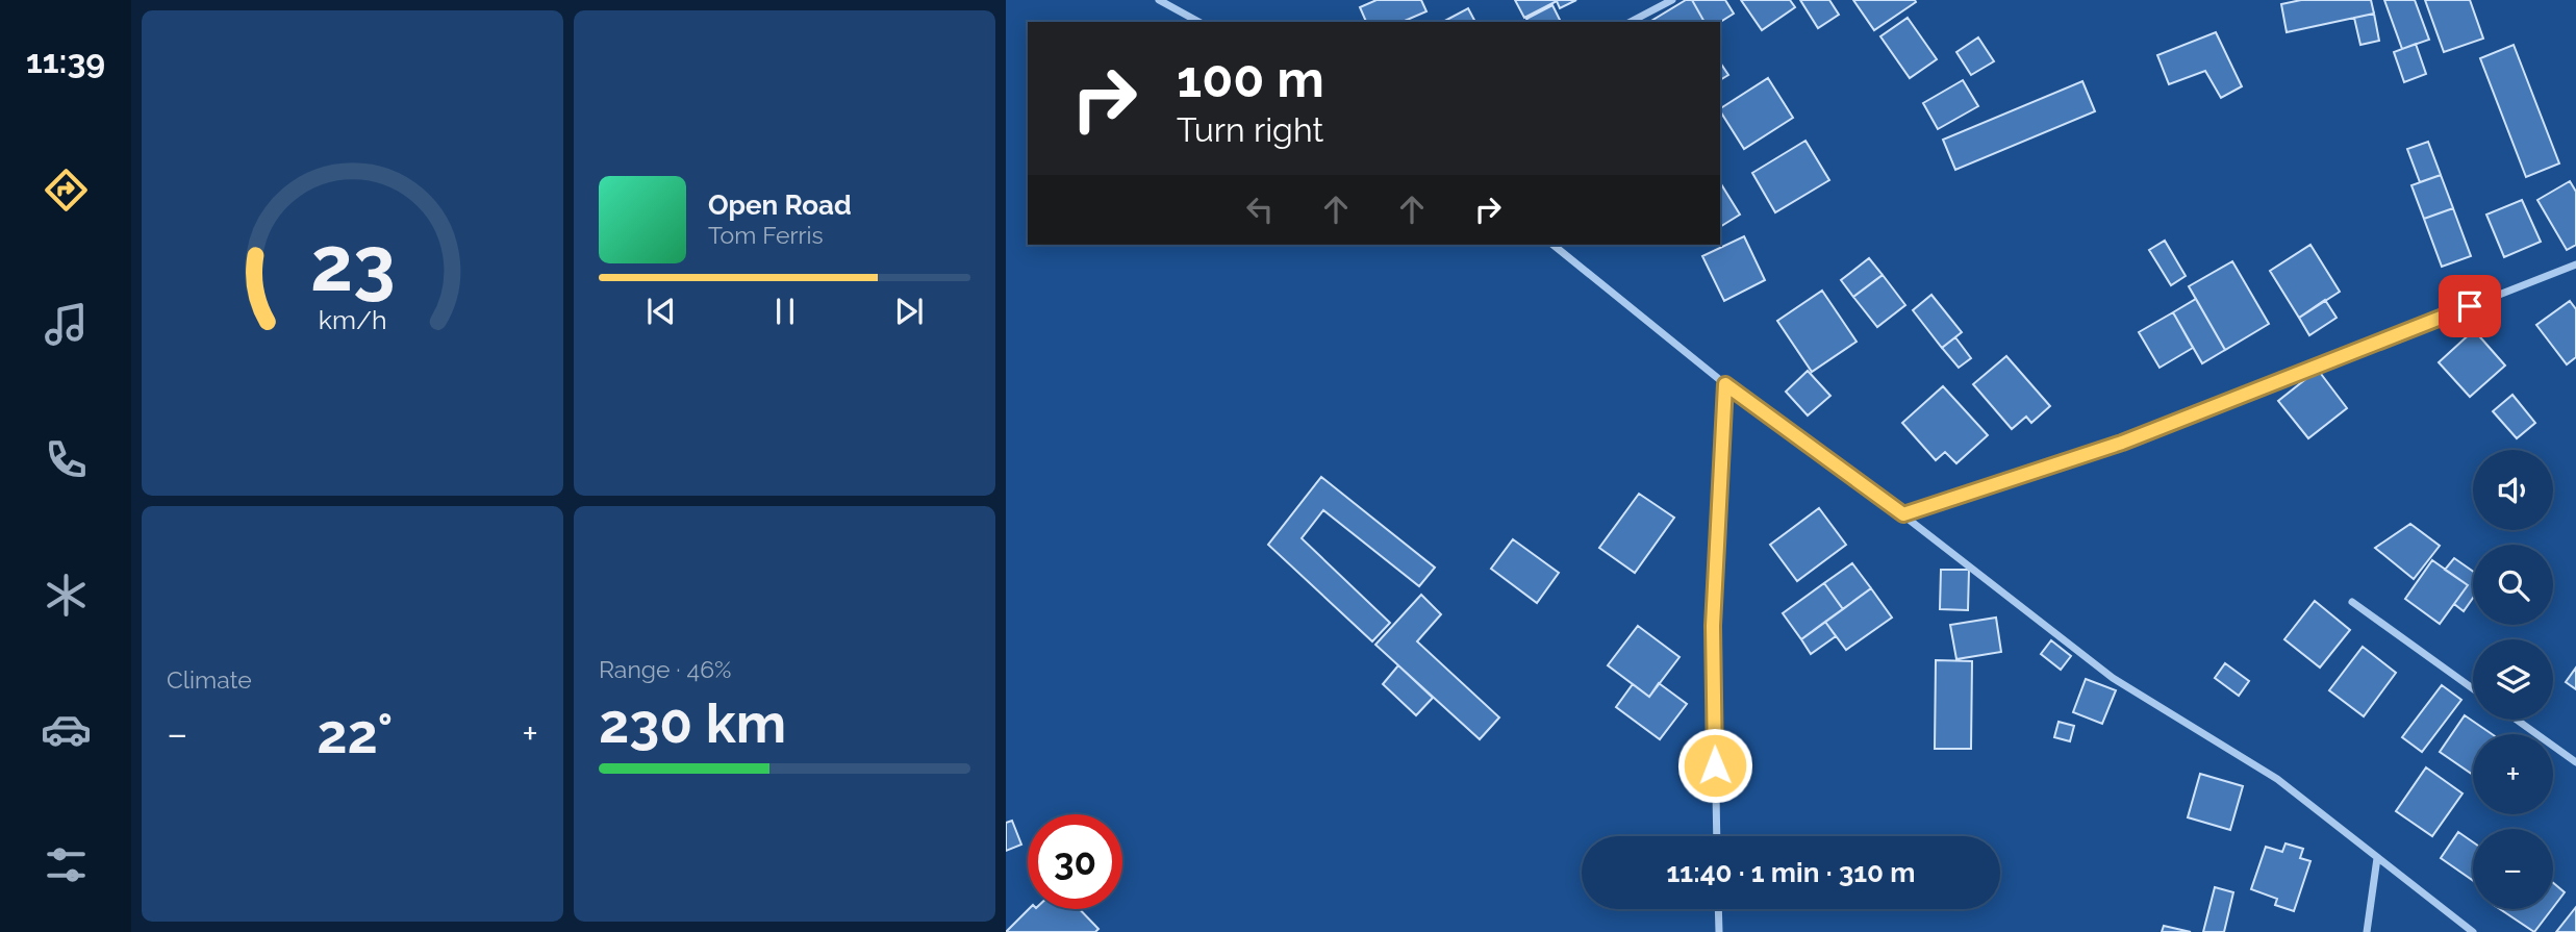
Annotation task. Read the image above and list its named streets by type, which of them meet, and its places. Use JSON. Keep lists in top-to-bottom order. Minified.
{"page":{"tabs":"11:39","turn":["100 m","Turn right"],"song":["Open Road","Tom Ferris"],"map_buttons":["+","−"],"tile":["Climate",["Range · 46%","230 km"]],"heat":["−","22°","+"],"limit":"30","trip":"11:40 · 1 min · 310 m","gauge":["23","km/h"]}}
